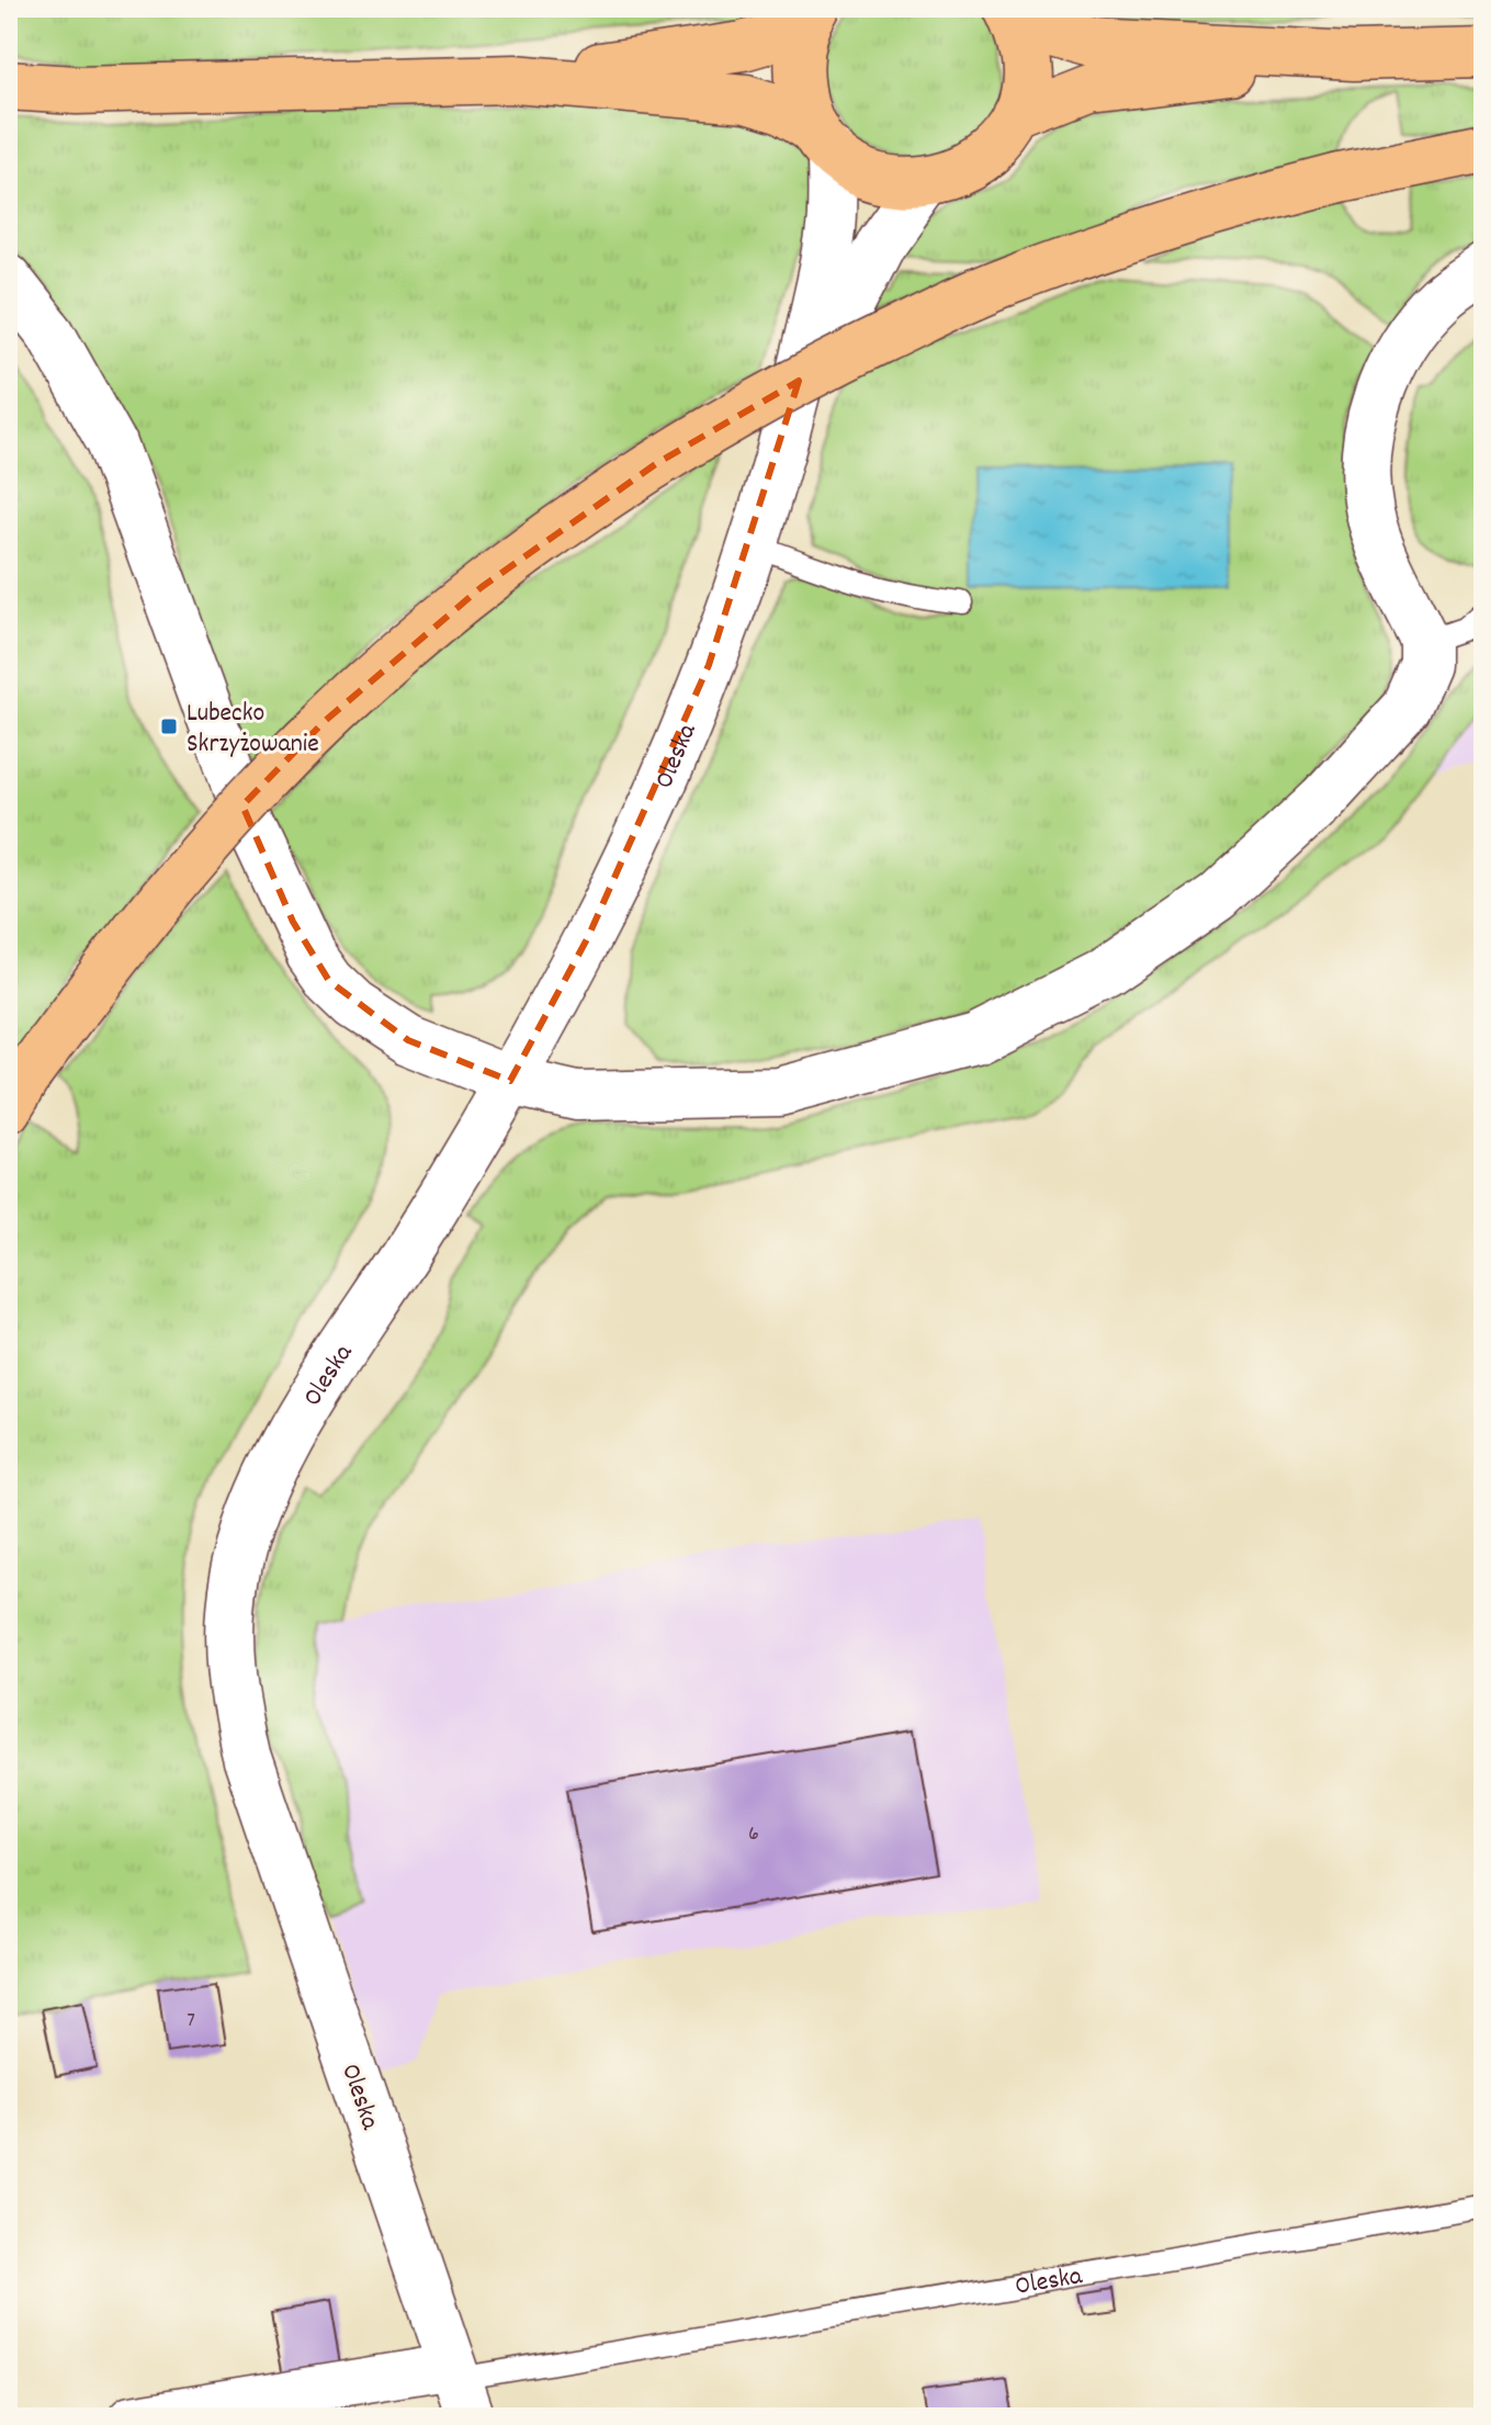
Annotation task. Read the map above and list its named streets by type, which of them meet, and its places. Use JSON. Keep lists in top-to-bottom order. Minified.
{"streets":{"street":["Oleska"]},"places":{"transit":["Lubecko Skrzyżowanie"]},"house_numbers":["6","7"]}
